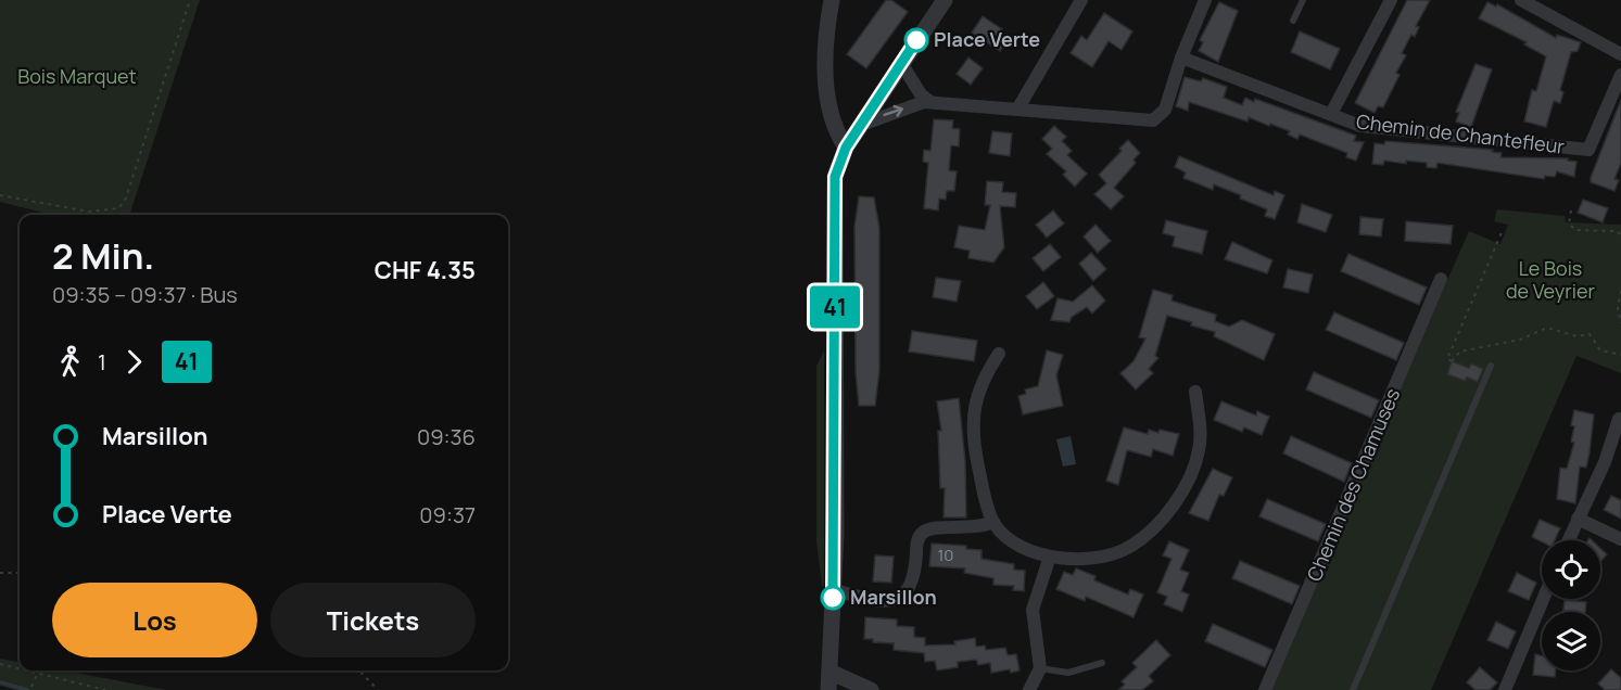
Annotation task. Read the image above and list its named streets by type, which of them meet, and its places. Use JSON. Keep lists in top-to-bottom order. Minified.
{"streets":{"street":["Chemin de Chantefleur","Chemin des Chamuses"]},"parks":["Bois Marquet","Le Bois de Veyrier"],"places":["Place Verte","Marsillon"],"lines":["bus line 41"],"house_numbers":["10"],"page":{"on_map":"41","heading":["2 Min.","09:35 – 09:37 · Bus","CHF 4.35"],"legs":["1","41"],"list":[{"name":"Marsillon","value":"09:36"},{"name":"Place Verte","value":"09:37"}],"buttons":["Los","Tickets"]}}
